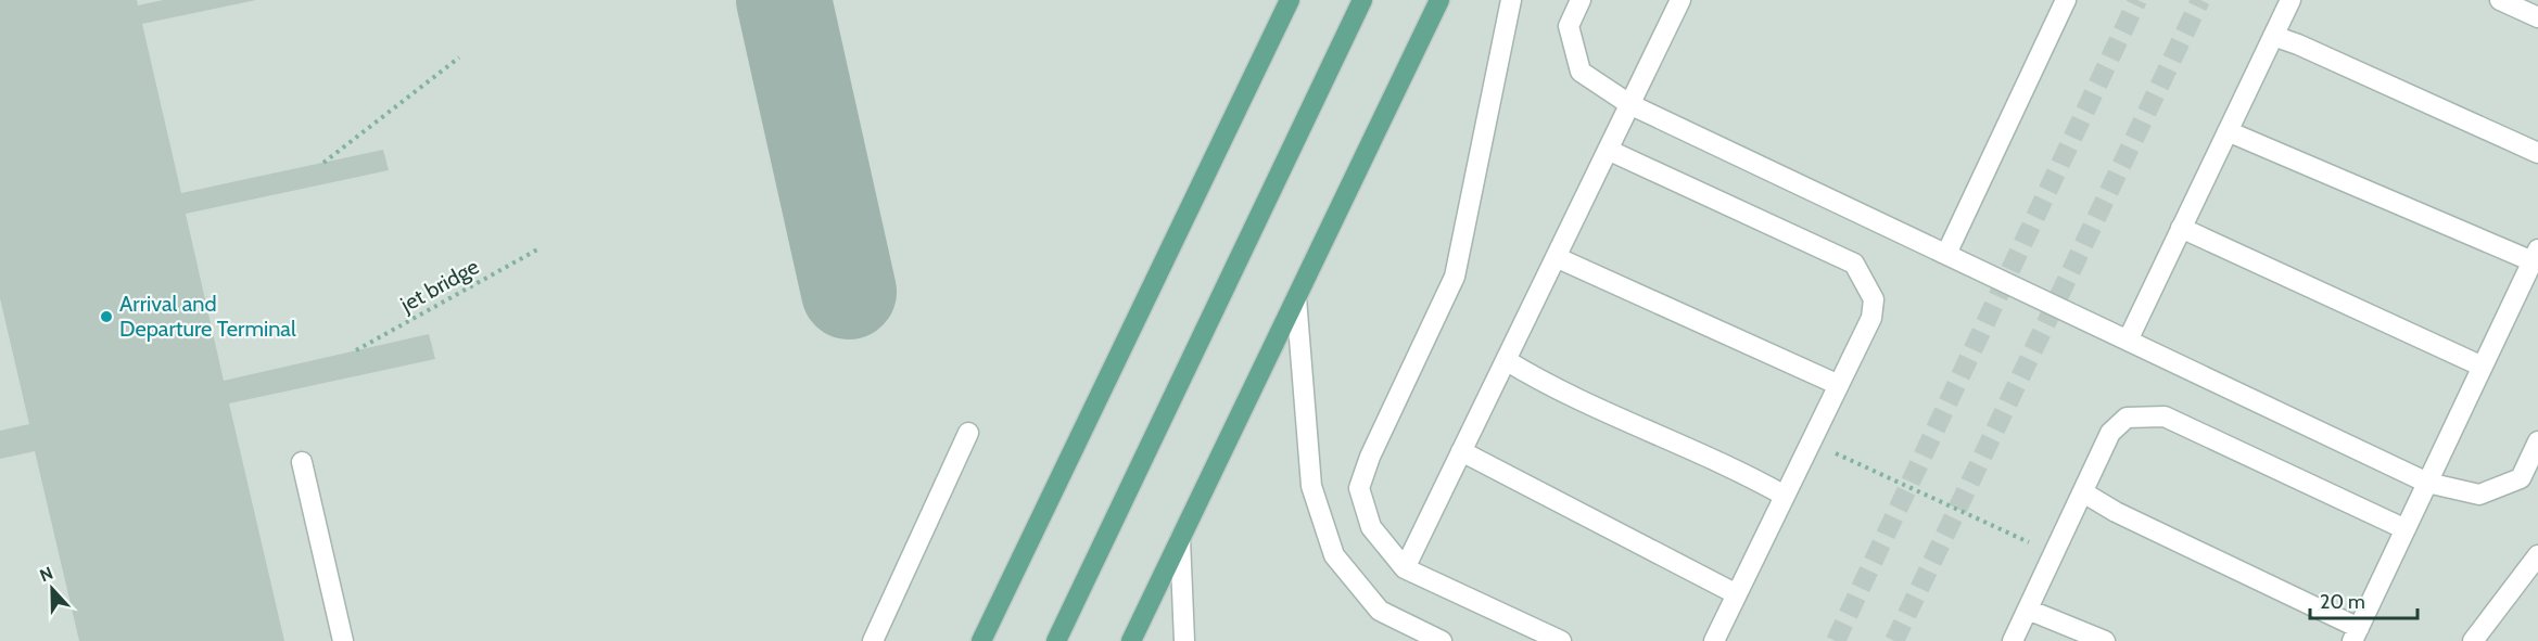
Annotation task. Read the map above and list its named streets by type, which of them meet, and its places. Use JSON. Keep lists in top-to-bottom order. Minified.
{"streets":{"path":["jet bridge"]},"places":["Arrival and Departure Terminal"],"scale_bar":"20 m","north":"top"}
